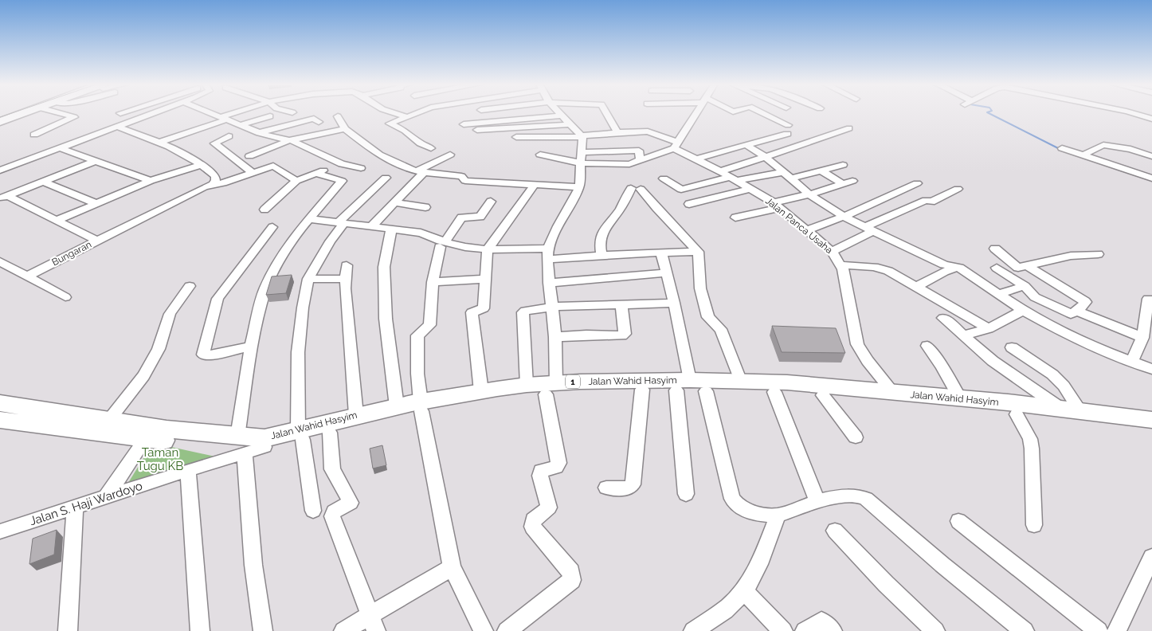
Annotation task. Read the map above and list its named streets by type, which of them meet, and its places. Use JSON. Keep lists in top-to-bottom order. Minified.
{"streets":{"highway":["Jalan Wahid Hasyim","1"],"street":["Jalan Panca Usaha","Bungaran","Jalan S. Haji Wardoyo"]},"crossings":[["Jalan Panca Usaha","Jalan Wahid Hasyim"],["Jalan Wahid Hasyim","Jalan S. Haji Wardoyo"]],"parks":["Taman Tugu KB"]}
